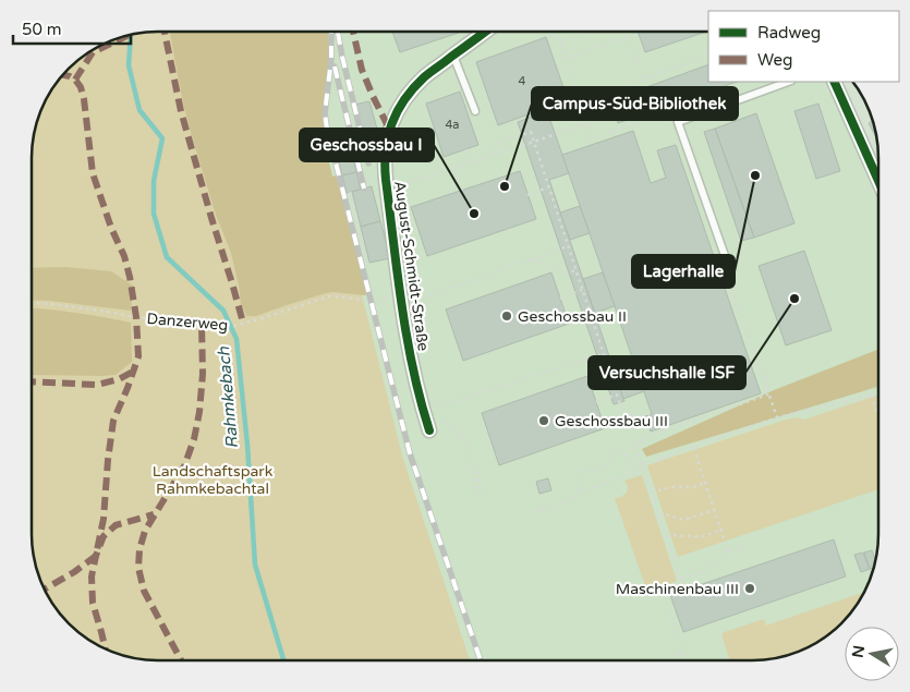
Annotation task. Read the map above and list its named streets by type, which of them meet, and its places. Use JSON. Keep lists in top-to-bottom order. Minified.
{"streets":{"street":["August-Schmidt-Straße"],"path":["Danzerweg"]},"water":["Rahmkebach"],"parks":["Landschaftspark Rahmkebachtal"],"places":["Lagerhalle","Campus-Süd-Bibliothek","Geschossbau I","Versuchshalle ISF","Geschossbau II","Geschossbau III","Maschinenbau III"],"house_numbers":["4","4a"],"legend":["Radweg","Weg"],"scale_bar":"50 m","north":"left"}
